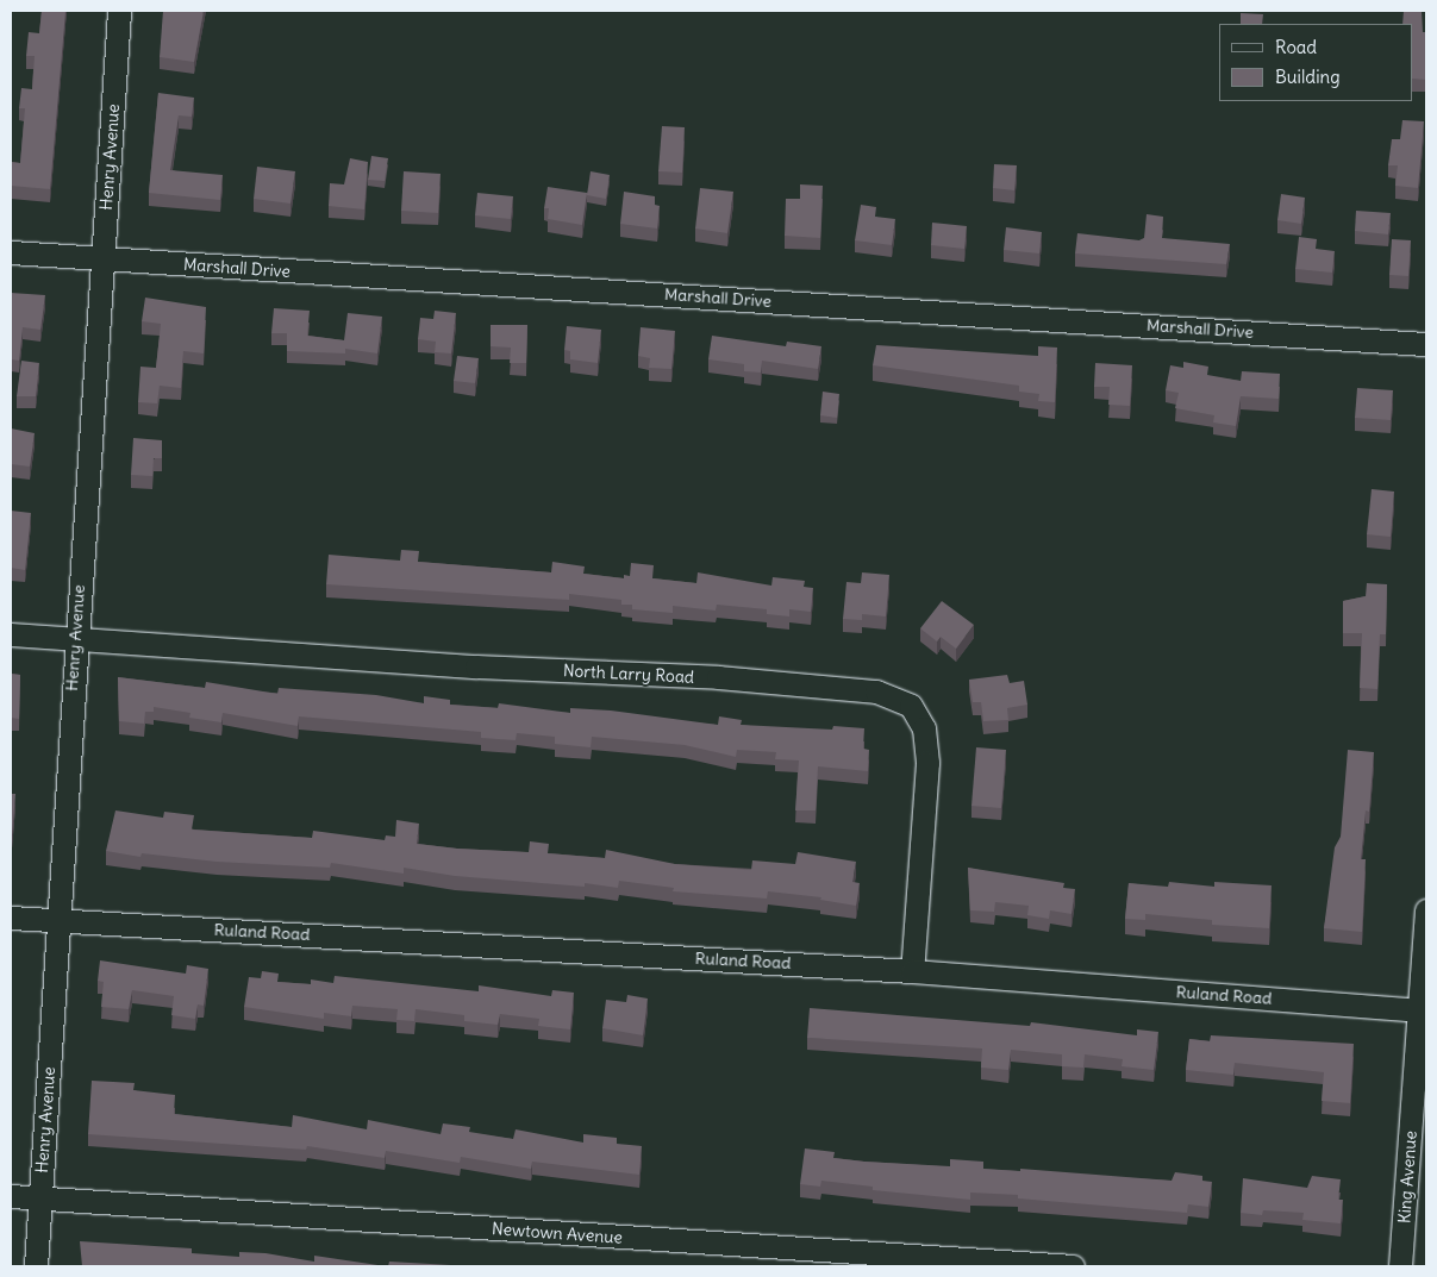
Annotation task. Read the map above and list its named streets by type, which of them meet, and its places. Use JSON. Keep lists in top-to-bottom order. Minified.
{"streets":{"street":["Henry Avenue","Marshall Drive","North Larry Road","Ruland Road","King Avenue","Newtown Avenue"]},"crossings":[["Henry Avenue","Marshall Drive"],["Henry Avenue","North Larry Road"],["Henry Avenue","Ruland Road"],["Henry Avenue","Newtown Avenue"],["North Larry Road","Ruland Road"],["Ruland Road","King Avenue"]],"legend":["Road","Building"]}
